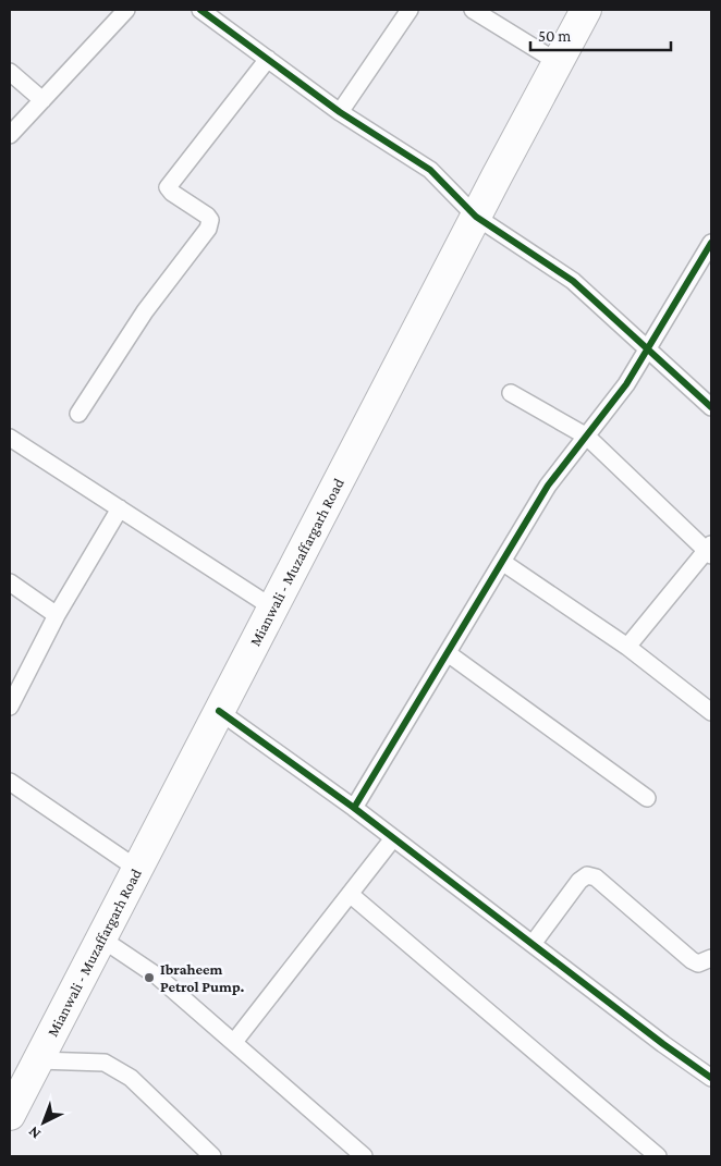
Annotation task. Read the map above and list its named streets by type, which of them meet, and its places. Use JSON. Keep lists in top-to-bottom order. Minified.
{"streets":{"highway":["Mianwali - Muzaffargarh Road"]},"places":["Ibraheem Petrol Pump."],"scale_bar":"50 m","north":"bottom left"}
